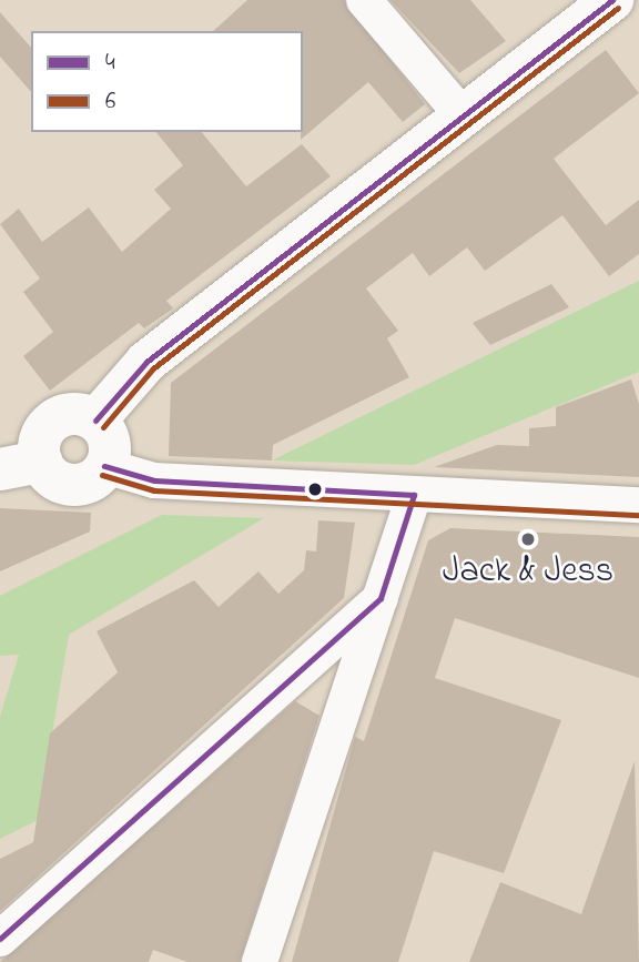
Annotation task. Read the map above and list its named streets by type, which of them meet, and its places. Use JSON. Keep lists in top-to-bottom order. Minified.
{"places":["Jack & Jess"],"lines":["transit line 4","transit line 6"],"legend":["4","6"]}
